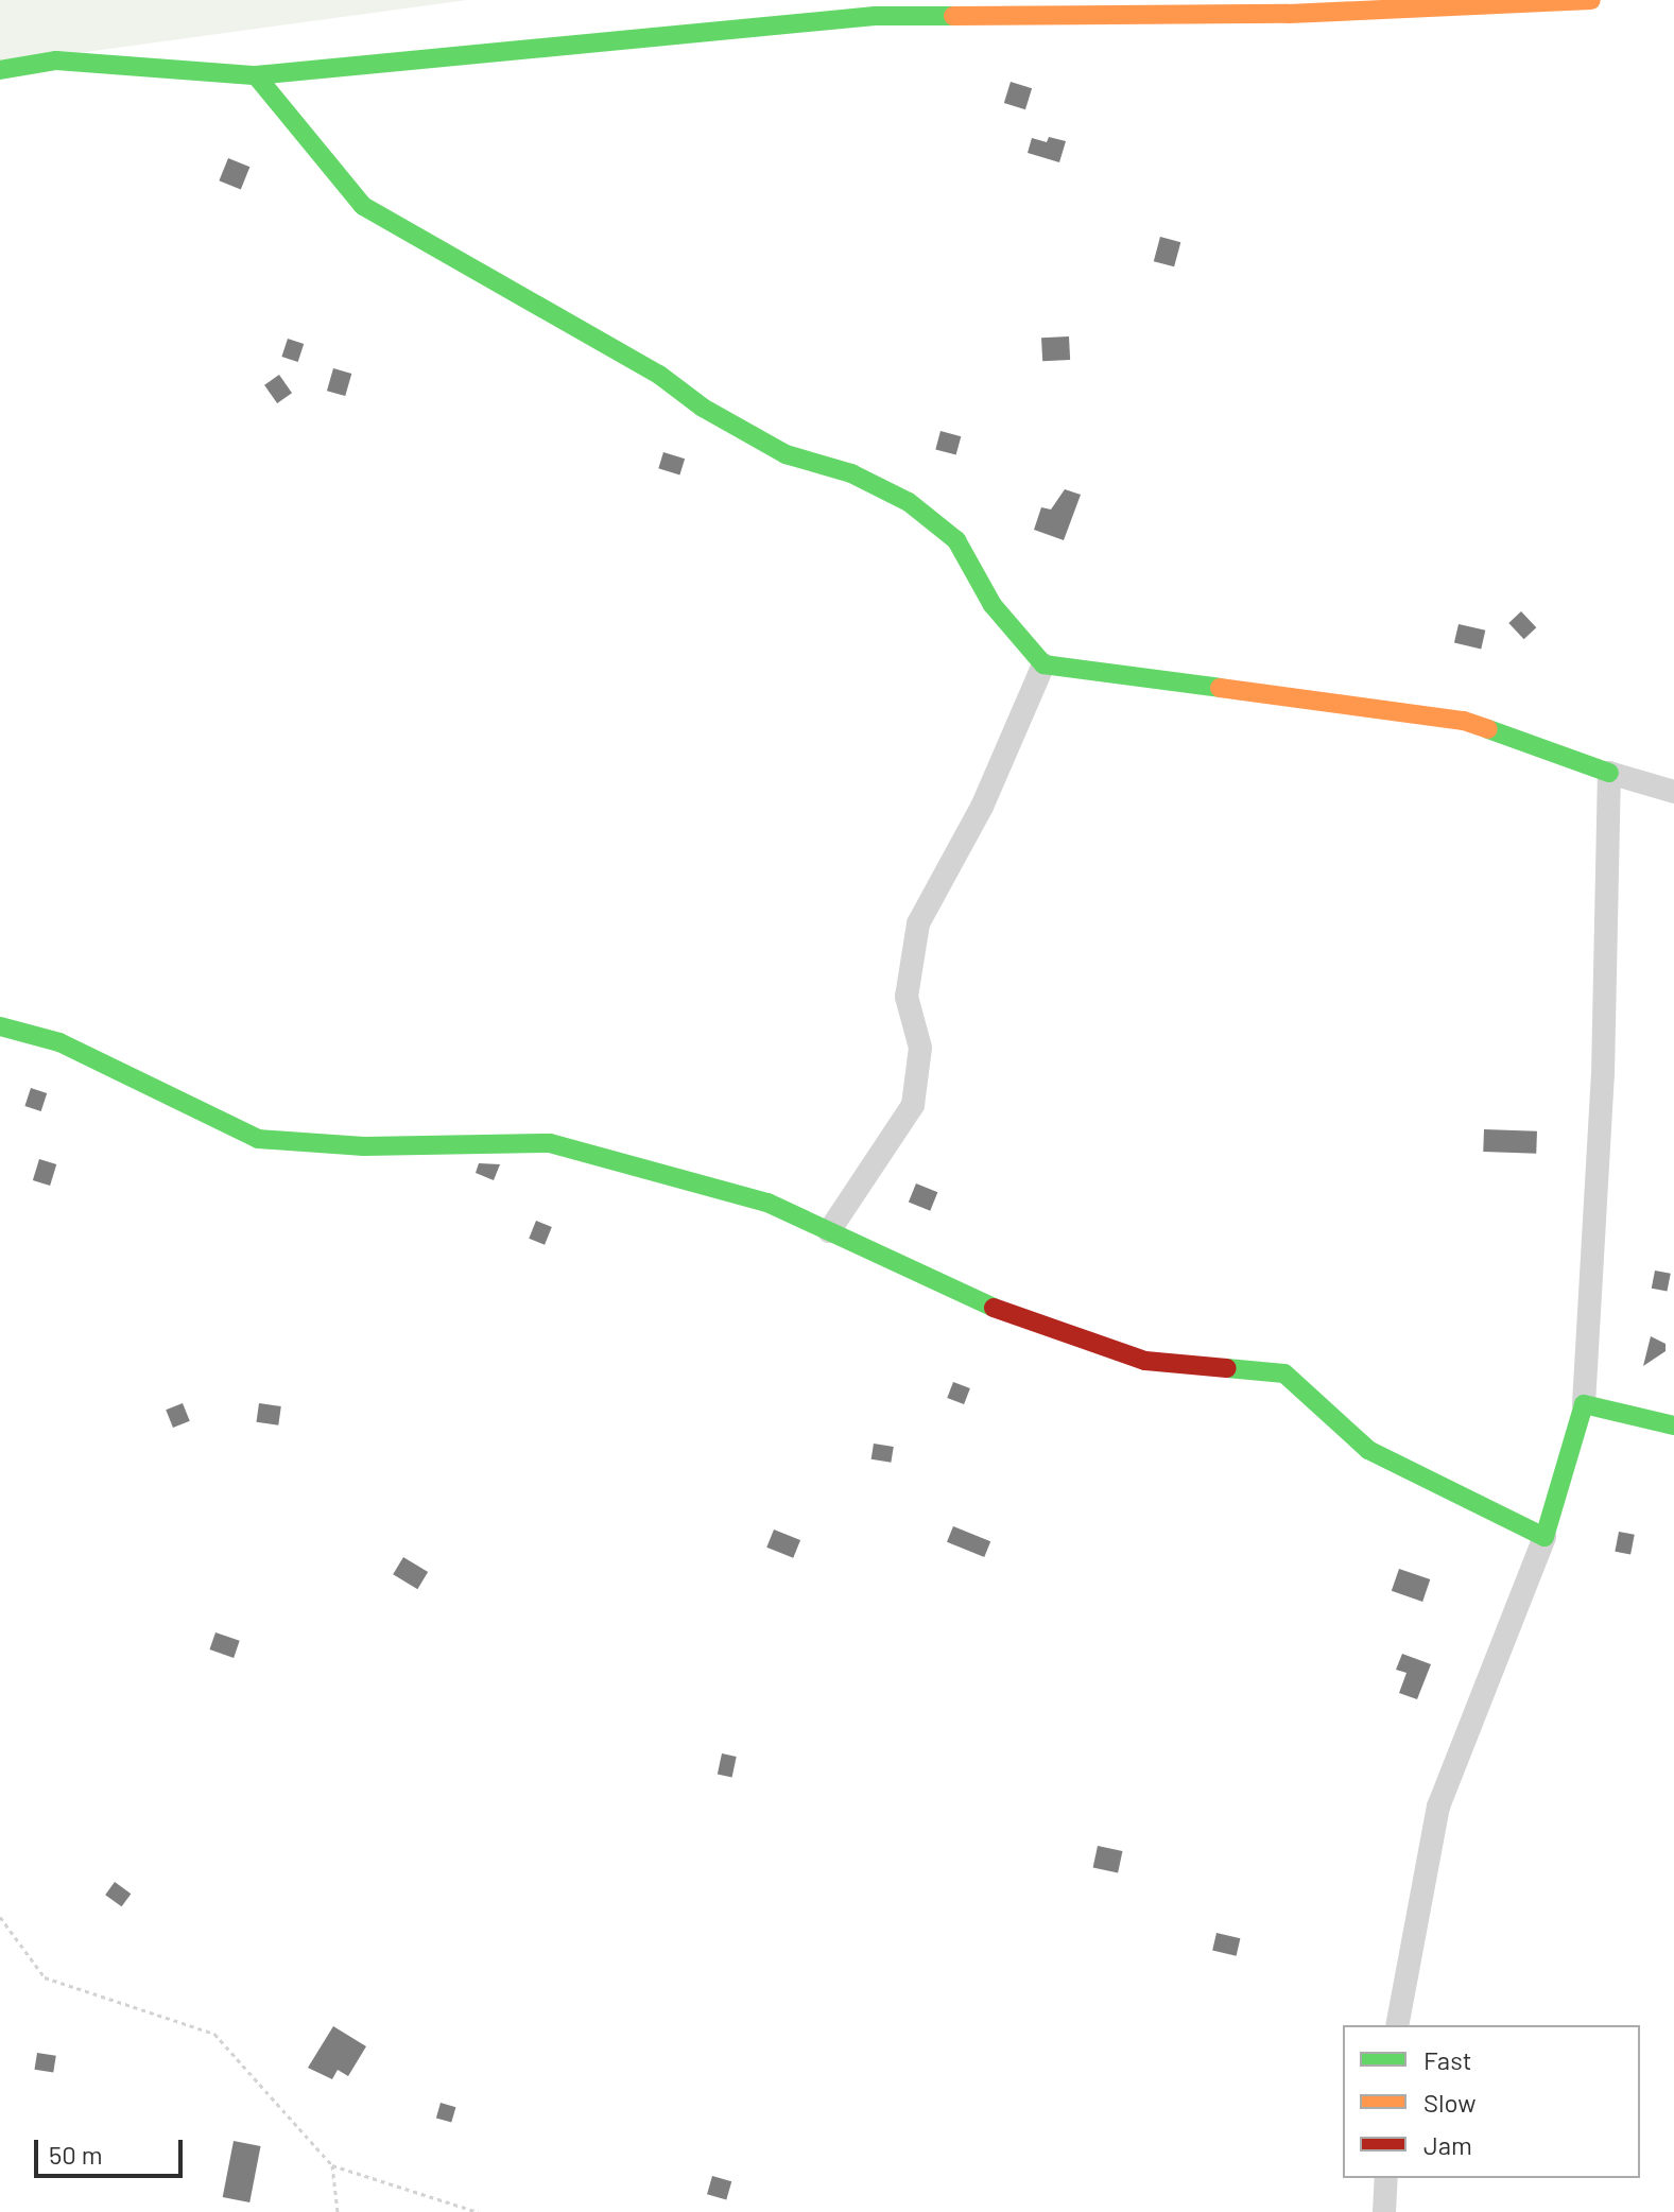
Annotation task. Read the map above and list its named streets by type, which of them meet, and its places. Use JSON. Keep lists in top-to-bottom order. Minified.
{"legend":["Fast","Slow","Jam"],"scale_bar":"50 m"}
